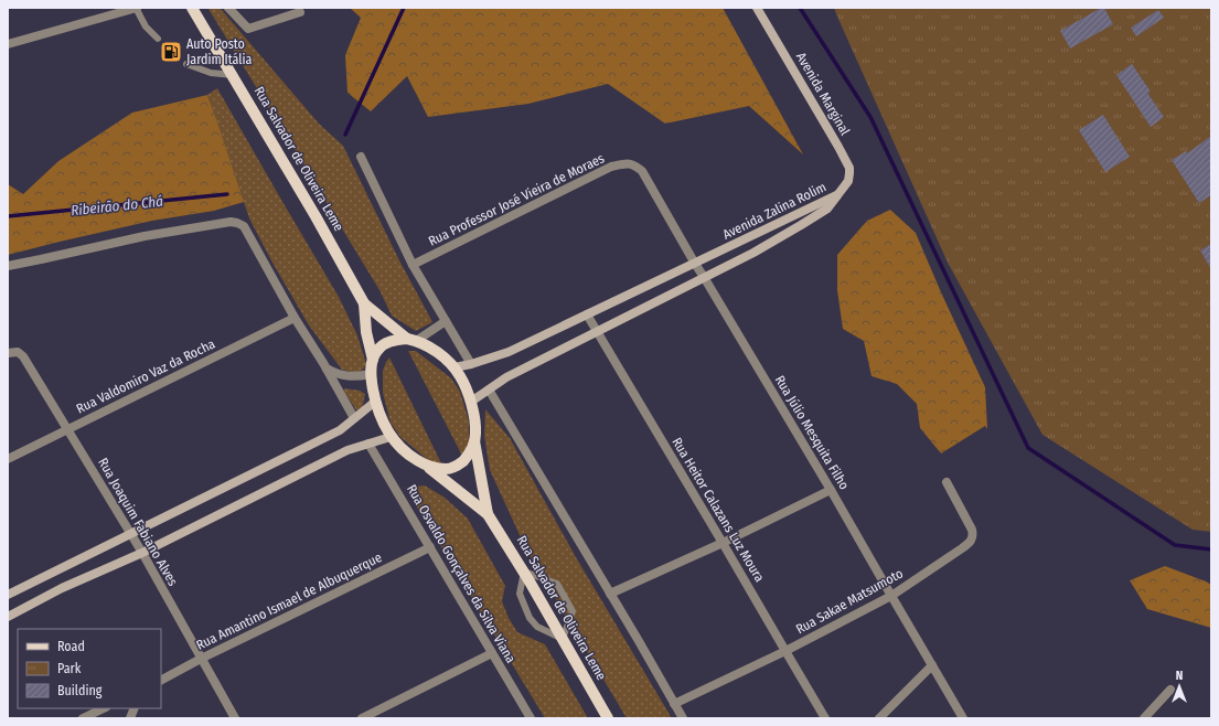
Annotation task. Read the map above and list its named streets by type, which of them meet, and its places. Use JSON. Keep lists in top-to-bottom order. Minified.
{"streets":{"main road":["Avenida Marginal","Rua Salvador de Oliveira Leme","Avenida Zalina Rolim"],"street":["Rua Professor José Vieira de Moraes","Rua Valdomiro Vaz da Rocha","Rua Júlio Mesquita Filho","Rua Heitor Calazans Luz Moura","Rua Joaquim Fabiano Alves","Rua Osvaldo Gonçalves da Silva Viana","Rua Amantino Ismael de Albuquerque","Rua Sakae Matsumoto"]},"crossings":[["Avenida Marginal","Avenida Zalina Rolim"],["Rua Professor José Vieira de Moraes","Rua Júlio Mesquita Filho"],["Avenida Zalina Rolim","Rua Júlio Mesquita Filho"],["Avenida Zalina Rolim","Rua Heitor Calazans Luz Moura"],["Rua Valdomiro Vaz da Rocha","Rua Joaquim Fabiano Alves"],["Rua Júlio Mesquita Filho","Rua Sakae Matsumoto"],["Rua Heitor Calazans Luz Moura","Rua Sakae Matsumoto"],["Rua Joaquim Fabiano Alves","Rua Amantino Ismael de Albuquerque"],["Rua Osvaldo Gonçalves da Silva Viana","Rua Amantino Ismael de Albuquerque"]],"water":["Ribeirão do Chá"],"places":{"fuel station":["Auto Posto Jardim Itália"]},"legend":["Road","Park","Building"],"north":"top"}
